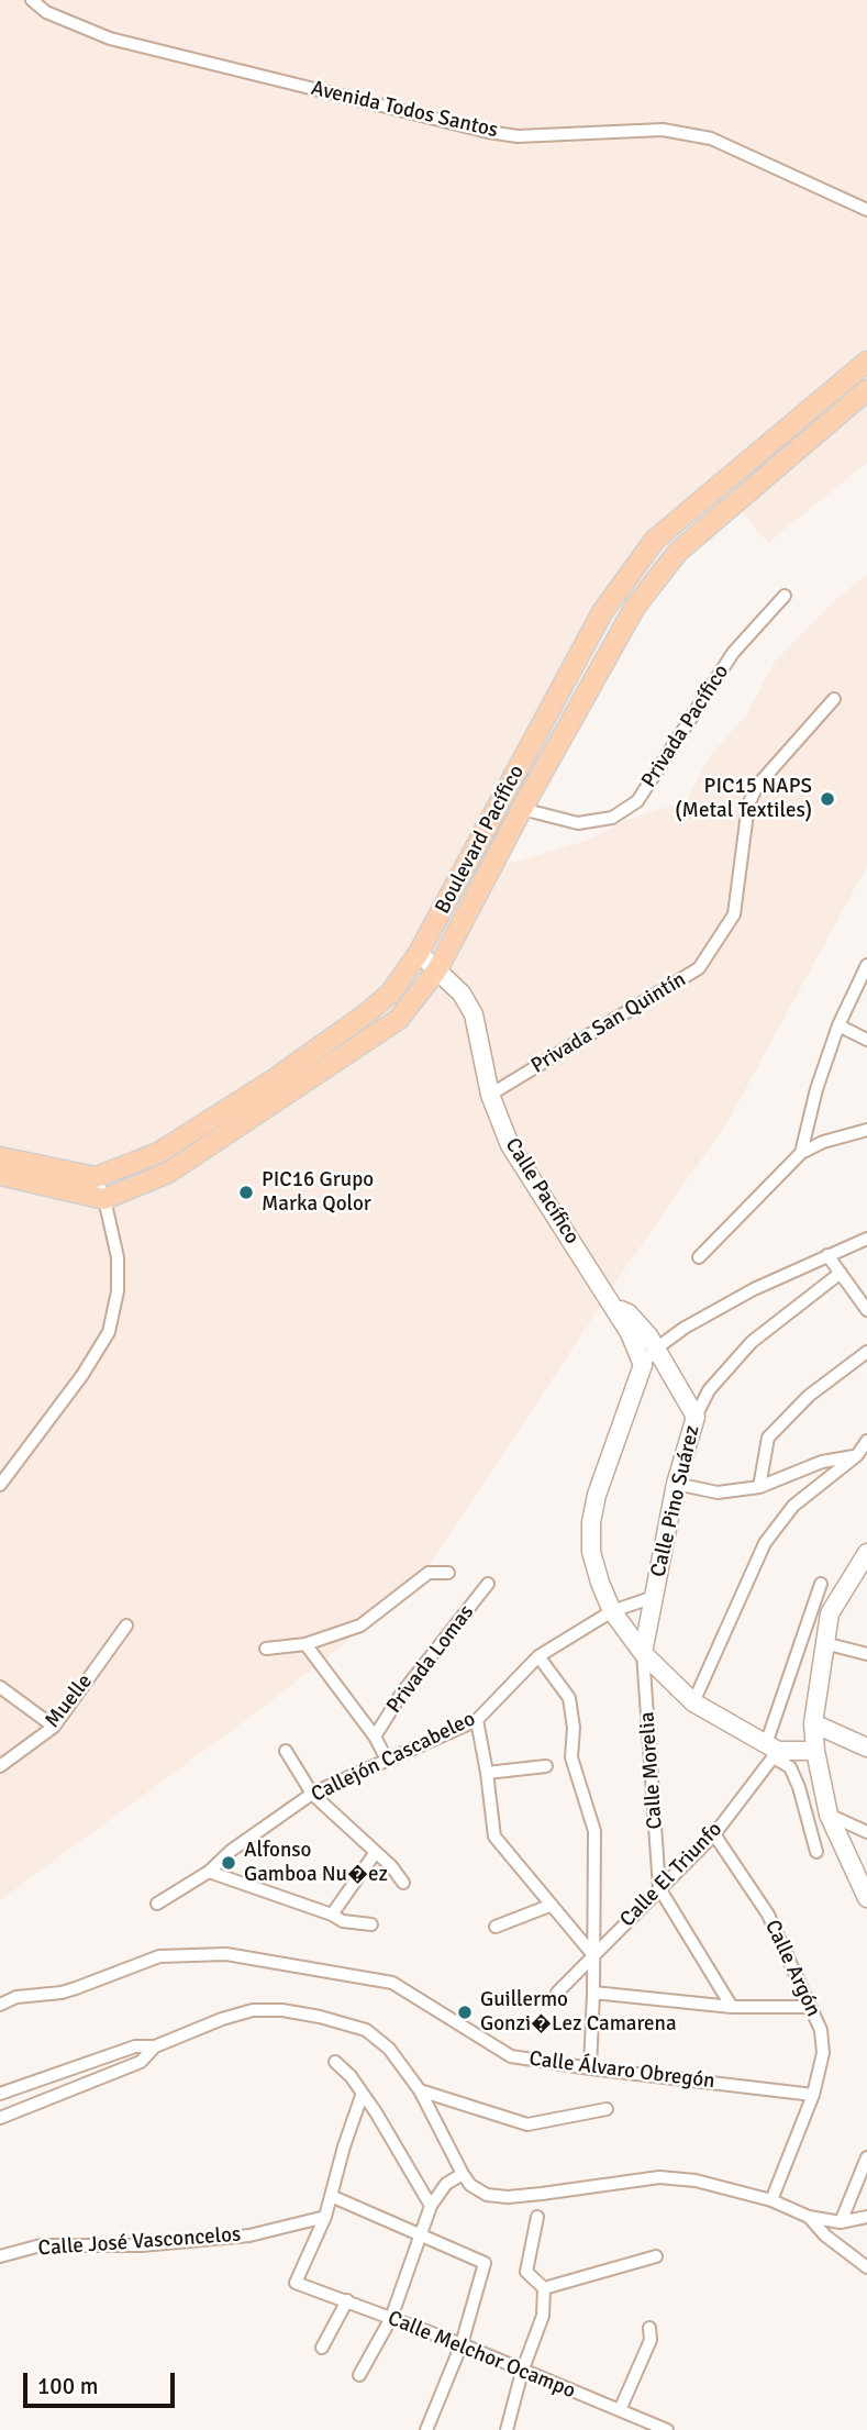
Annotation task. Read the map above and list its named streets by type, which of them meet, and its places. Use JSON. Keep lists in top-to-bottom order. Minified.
{"streets":{"main road":["Boulevard Pacífico","Calle Pacífico","Calle Pino Suárez"],"street":["Avenida Todos Santos","Privada Pacífico","Privada San Quintín","Privada Lomas","Muelle","Callejón Cascabeleo","Calle Morelia","Calle El Triunfo","Calle Argón","Calle Álvaro Obregón","Calle José Vasconcelos","Calle Melchor Ocampo"]},"crossings":[["Privada Pacífico","Boulevard Pacífico"],["Boulevard Pacífico","Calle Pacífico"],["Privada San Quintín","Calle Pacífico"],["Calle Pacífico","Calle Pino Suárez"],["Calle Pino Suárez","Callejón Cascabeleo"],["Calle Pino Suárez","Calle Morelia"],["Calle Morelia","Calle El Triunfo"],["Calle El Triunfo","Calle Argón"],["Calle Argón","Calle Álvaro Obregón"],["Calle José Vasconcelos","Calle Melchor Ocampo"]],"places":["PIC15 NAPS (Metal Textiles)","PIC16 Grupo Marka Qolor","Alfonso Gamboa Nu�ez","Guillermo Gonzi�Lez Camarena"],"scale_bar":"100 m"}
